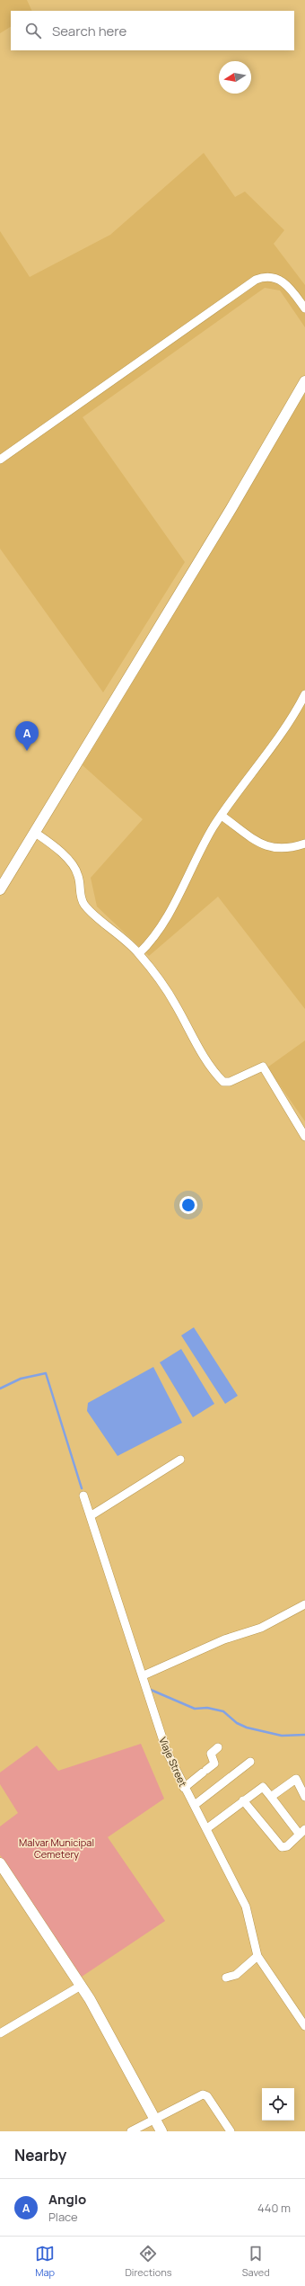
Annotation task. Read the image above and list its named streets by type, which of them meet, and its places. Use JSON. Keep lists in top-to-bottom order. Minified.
{"streets":{"street":["Viaje Street"]},"parks":["Malvar Municipal Cemetery"],"north":"left","page":{"search":"Search here","pins":"A","heading":"Nearby","list":[{"mark":"A","name":"Anglo","note":"Place","value":"440 m"}],"nav":["Map","Directions","Saved"]}}
